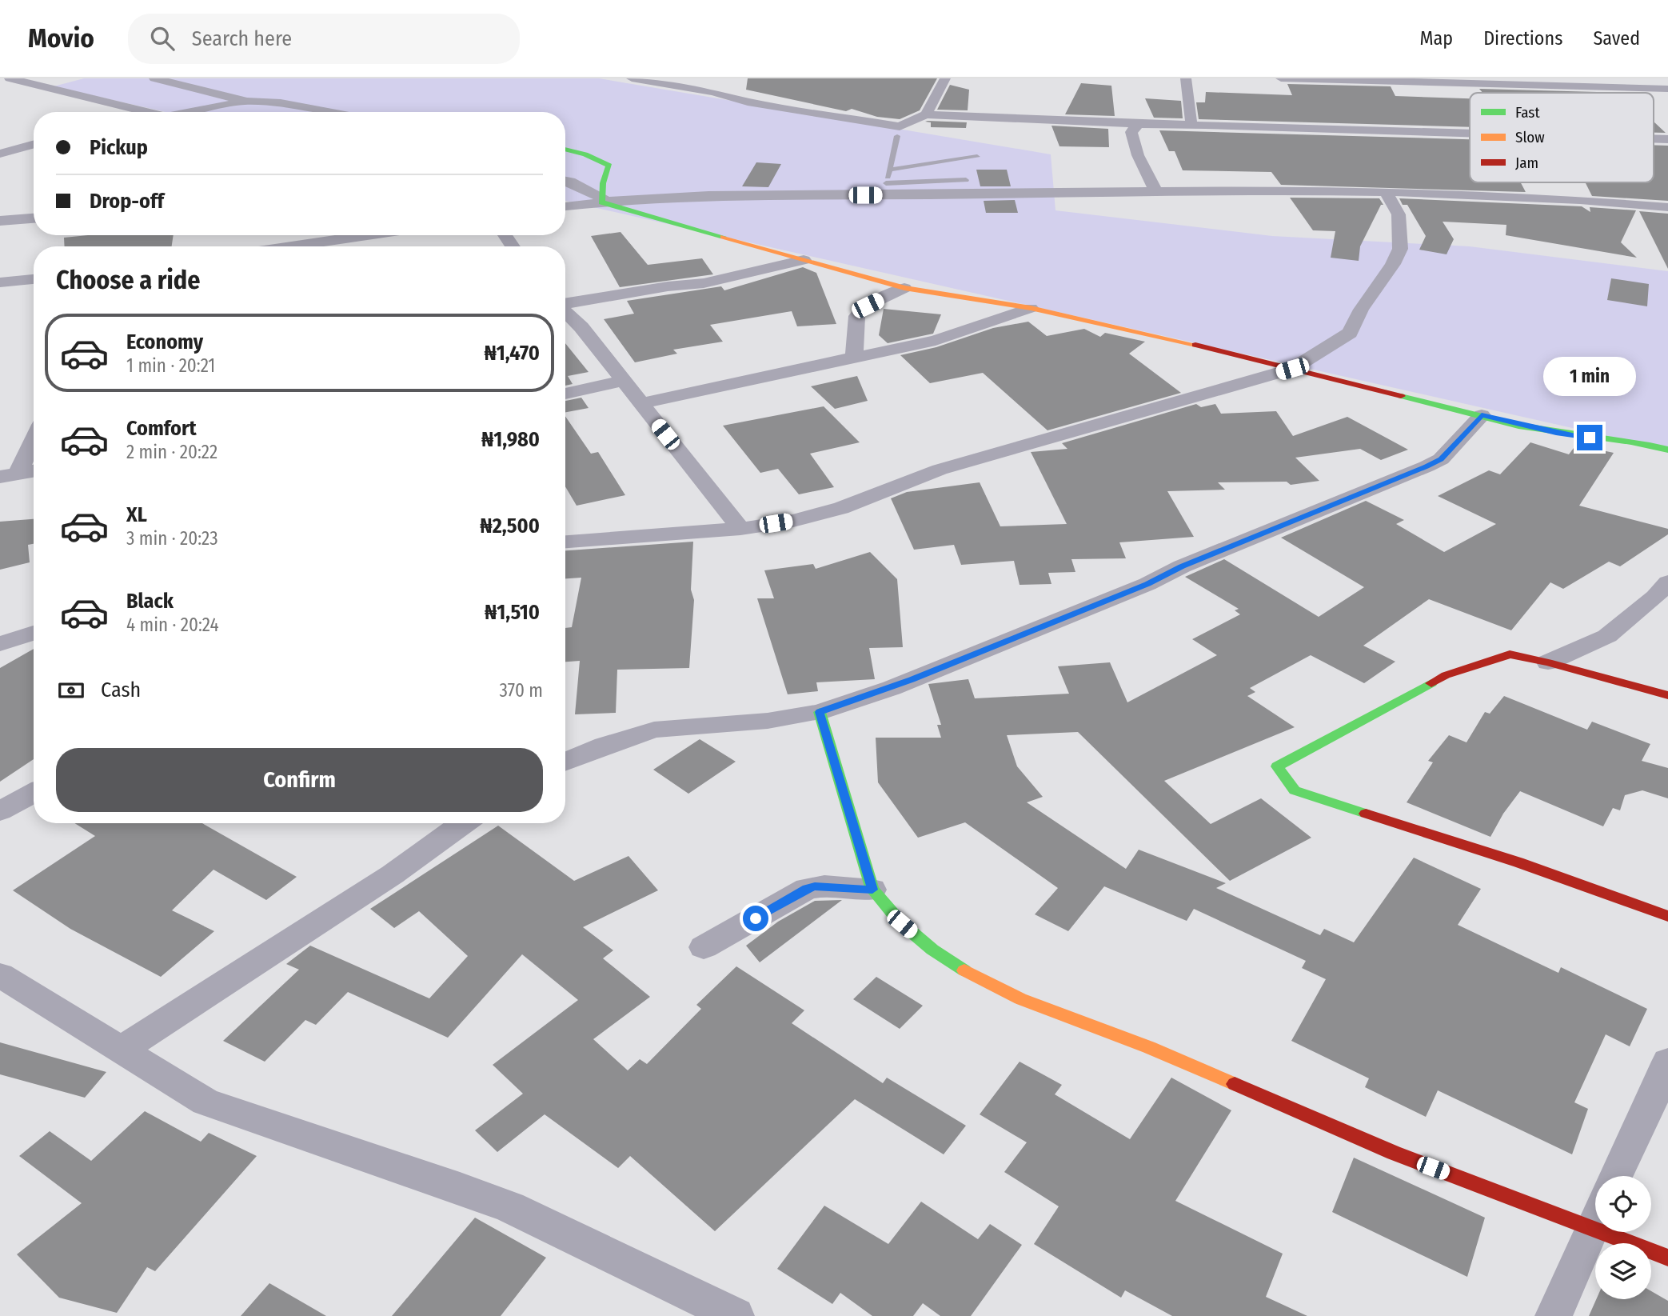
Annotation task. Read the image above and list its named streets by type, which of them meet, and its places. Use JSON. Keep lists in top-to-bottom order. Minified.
{"legend":["Fast","Slow","Jam"],"page":{"header":"Movio","search":"Search here","nav":["Map","Directions","Saved"],"banner":["Pickup","Drop-off"],"heading":"Choose a ride","list":[{"name":"Economy","note":"1 min · 20:21","value":"₦1,470"},{"name":"Comfort","note":"2 min · 20:22","value":"₦1,980"},{"name":"XL","note":"3 min · 20:23","value":"₦2,500"},{"name":"Black","note":"4 min · 20:24","value":"₦1,510"}],"bubble":"1 min","pay":["Cash","370 m"],"buttons":"Confirm"}}
